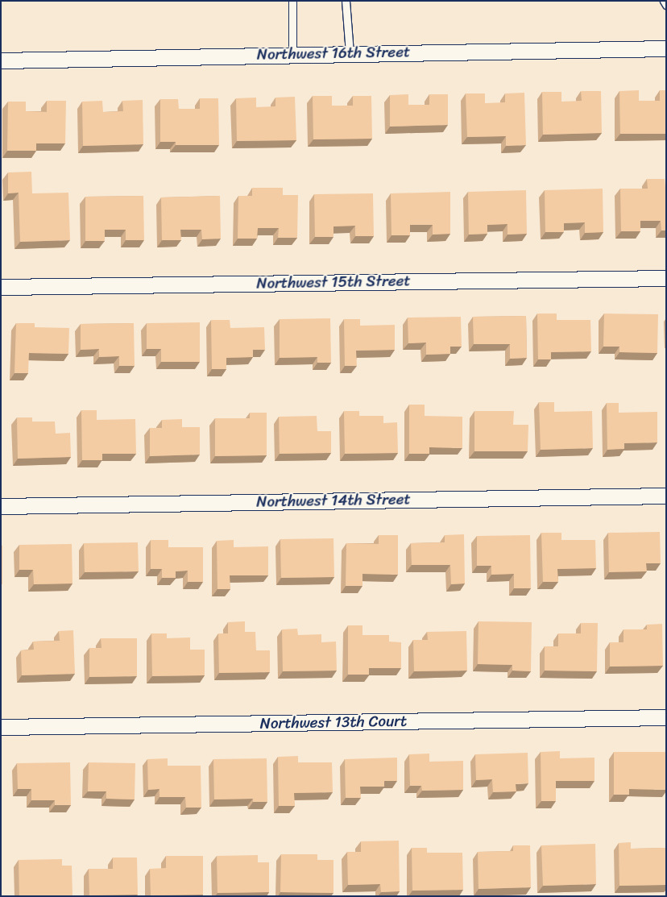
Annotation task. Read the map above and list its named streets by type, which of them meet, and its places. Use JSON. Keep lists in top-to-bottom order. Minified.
{"streets":{"street":["Northwest 16th Street","Northwest 15th Street","Northwest 14th Street","Northwest 13th Court"]}}
